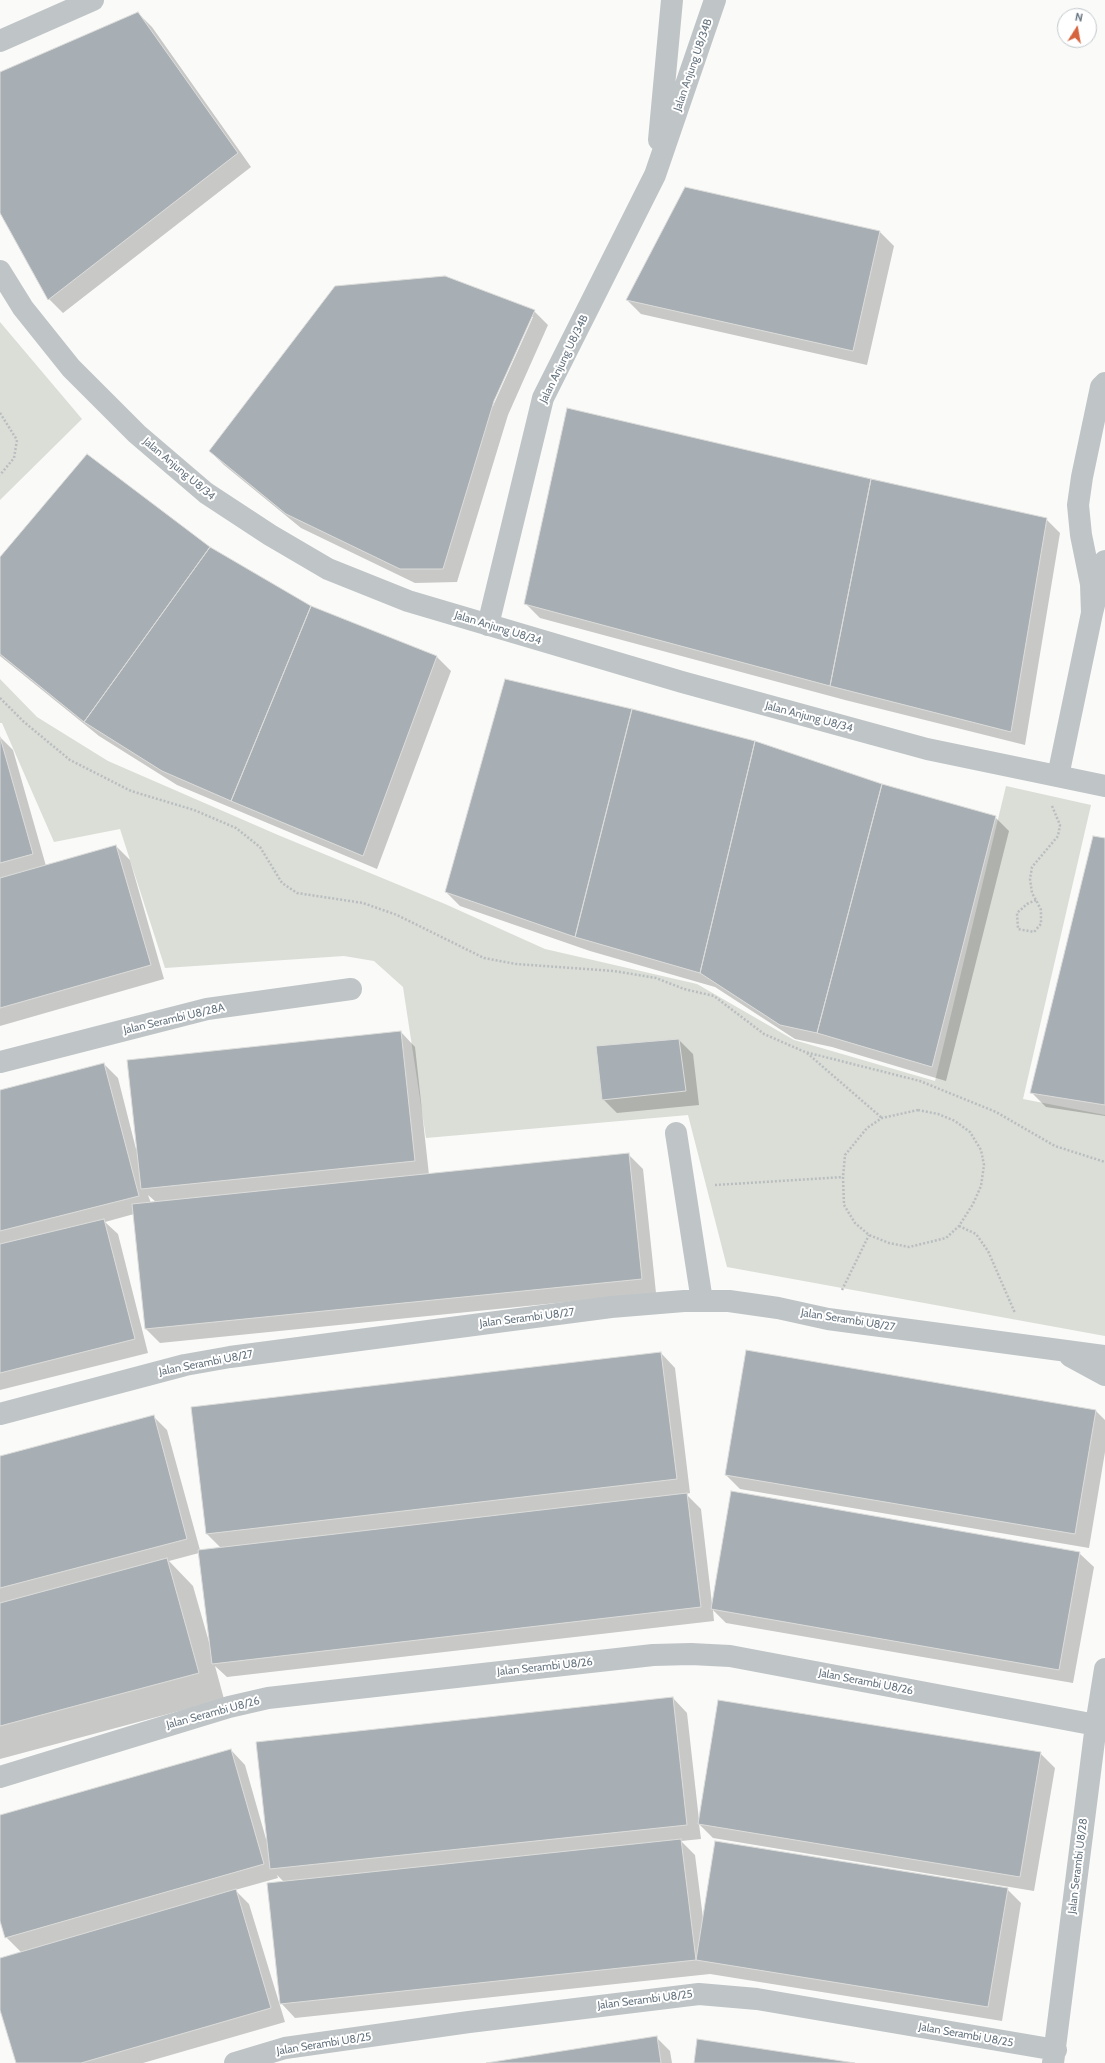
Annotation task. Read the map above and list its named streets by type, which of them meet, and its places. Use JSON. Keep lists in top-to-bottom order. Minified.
{"streets":{"street":["Jalan Anjung U8/34B","Jalan Anjung U8/34","Jalan Serambi U8/28A","Jalan Serambi U8/27","Jalan Serambi U8/26","Jalan Serambi U8/28","Jalan Serambi U8/25"]},"crossings":[["Jalan Anjung U8/34B","Jalan Anjung U8/34"],["Jalan Serambi U8/26","Jalan Serambi U8/28"],["Jalan Serambi U8/28","Jalan Serambi U8/25"]],"north":"top"}
